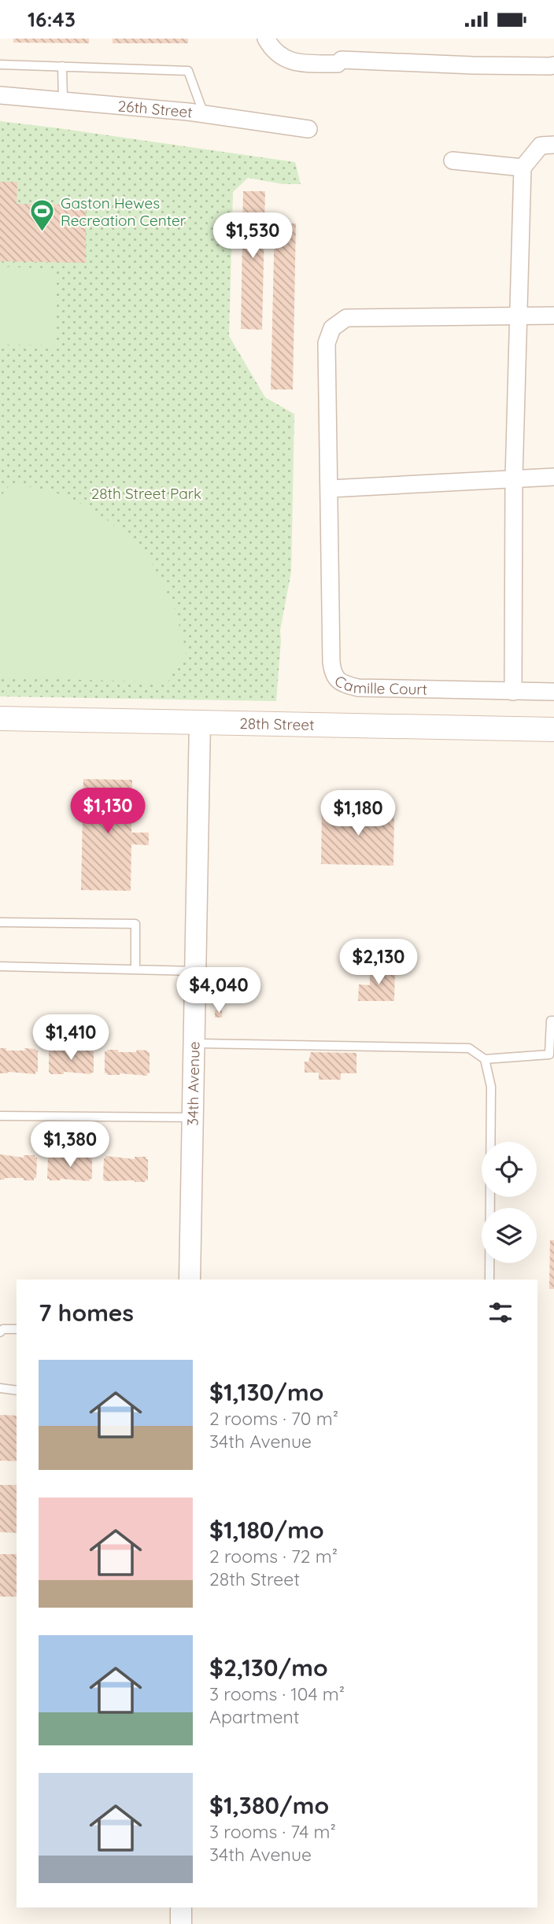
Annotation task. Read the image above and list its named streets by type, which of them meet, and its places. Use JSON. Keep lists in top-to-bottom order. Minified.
{"streets":{"main road":["28th Street"],"street":["26th Street","Camille Court","34th Avenue"]},"crossings":[["28th Street","34th Avenue"]],"parks":["28th Street Park"],"places":{"sports":["Gaston Hewes Recreation Center"]},"page":{"status":"16:43","price":["$1,530","$1,130","$1,180","$2,130","$4,040","$1,410","$1,380"],"heading":"7 homes","list":[{"name":"$1,130/mo","note":"2 rooms · 70 m² · 34th Avenue"},{"name":"$1,180/mo","note":"2 rooms · 72 m² · 28th Street"},{"name":"$2,130/mo","note":"3 rooms · 104 m² · Apartment"},{"name":"$1,380/mo","note":"3 rooms · 74 m² · 34th Avenue"}]}}
